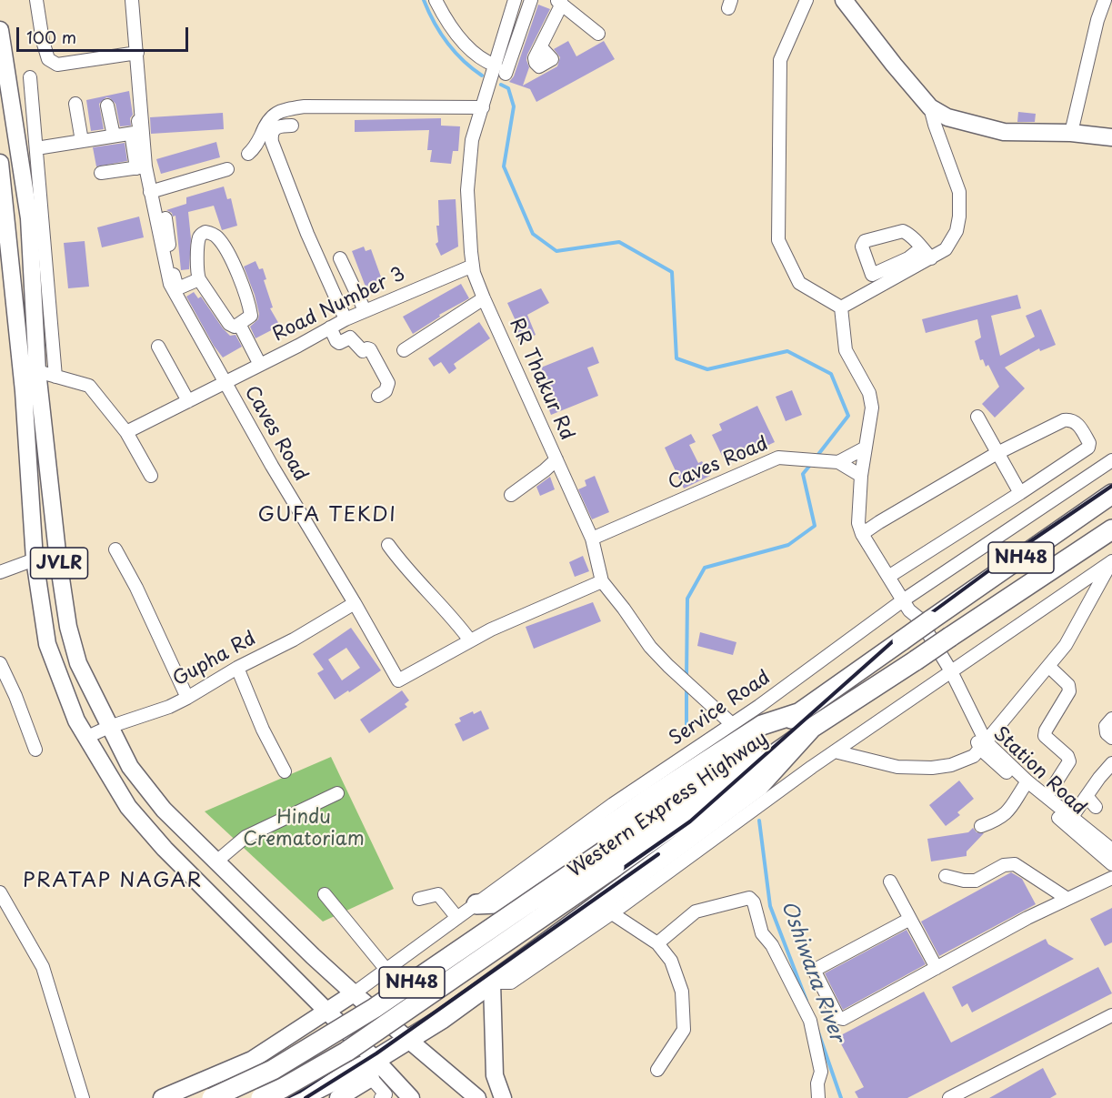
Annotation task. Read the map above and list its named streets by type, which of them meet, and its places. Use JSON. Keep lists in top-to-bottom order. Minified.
{"streets":{"highway":["NH48","Western Express Highway"],"main road":["JVLR"],"street":["Road Number 3","RR Thakur Rd","Caves Road","Gupha Rd","Service Road","Station Road"]},"crossings":[["Road Number 3","RR Thakur Rd"],["Road Number 3","Caves Road"],["RR Thakur Rd","Caves Road"],["RR Thakur Rd","Service Road"],["Caves Road","Gupha Rd"],["Caves Road","Station Road"],["JVLR","Gupha Rd"],["JVLR","Service Road"],["Service Road","Station Road"]],"districts":["GUFA TEKDI","PRATAP NAGAR"],"water":["Oshiwara River"],"parks":["Hindu Crematoriam"],"scale_bar":"100 m"}
